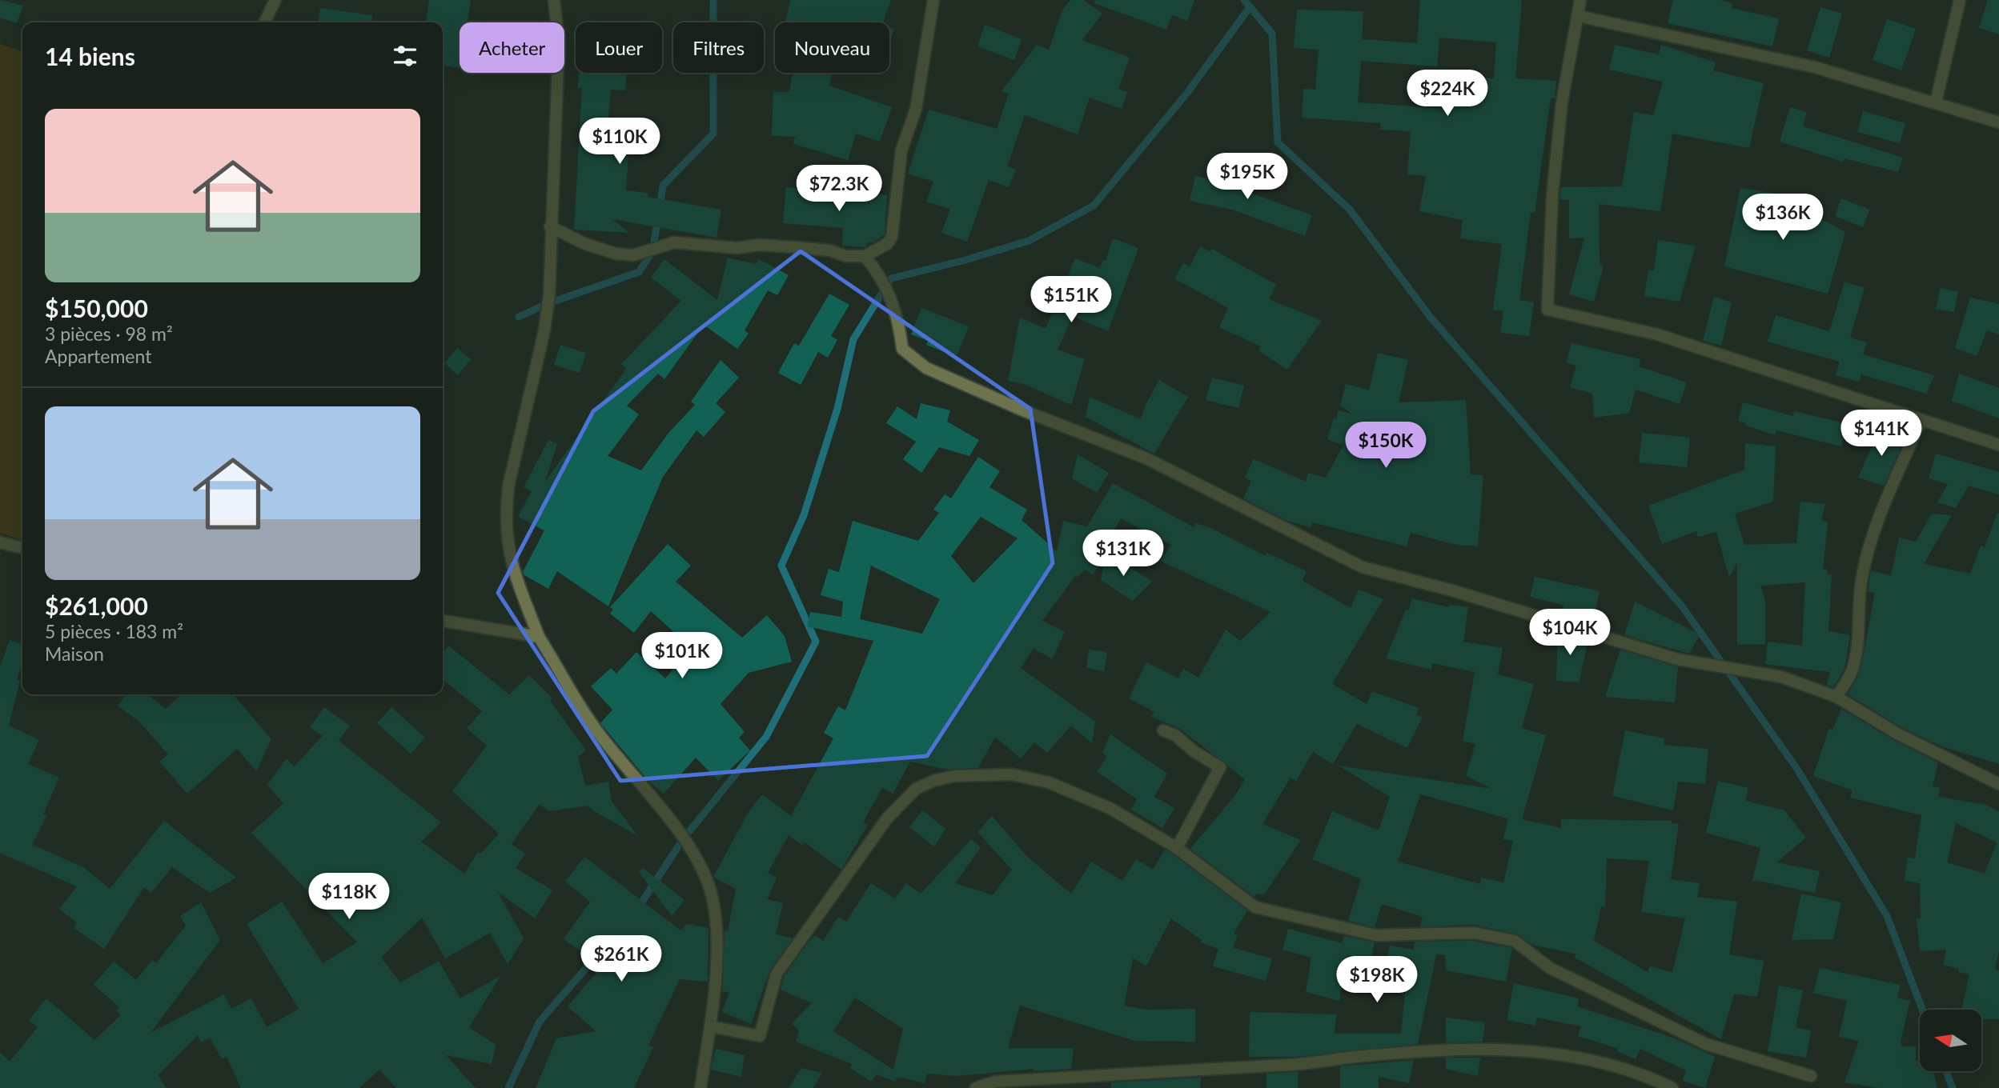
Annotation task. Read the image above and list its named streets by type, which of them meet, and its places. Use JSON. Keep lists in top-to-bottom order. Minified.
{"north":"left","page":{"chip":["Acheter","Louer","Filtres","Nouveau"],"heading":"14 biens","price":["$224K","$110K","$195K","$72.3K","$136K","$151K","$141K","$150K","$131K","$104K","$101K","$118K","$261K","$198K"],"list":[{"name":"$150,000","note":"3 pièces · 98 m² · Appartement"},{"name":"$261,000","note":"5 pièces · 183 m² · Maison"}]}}
